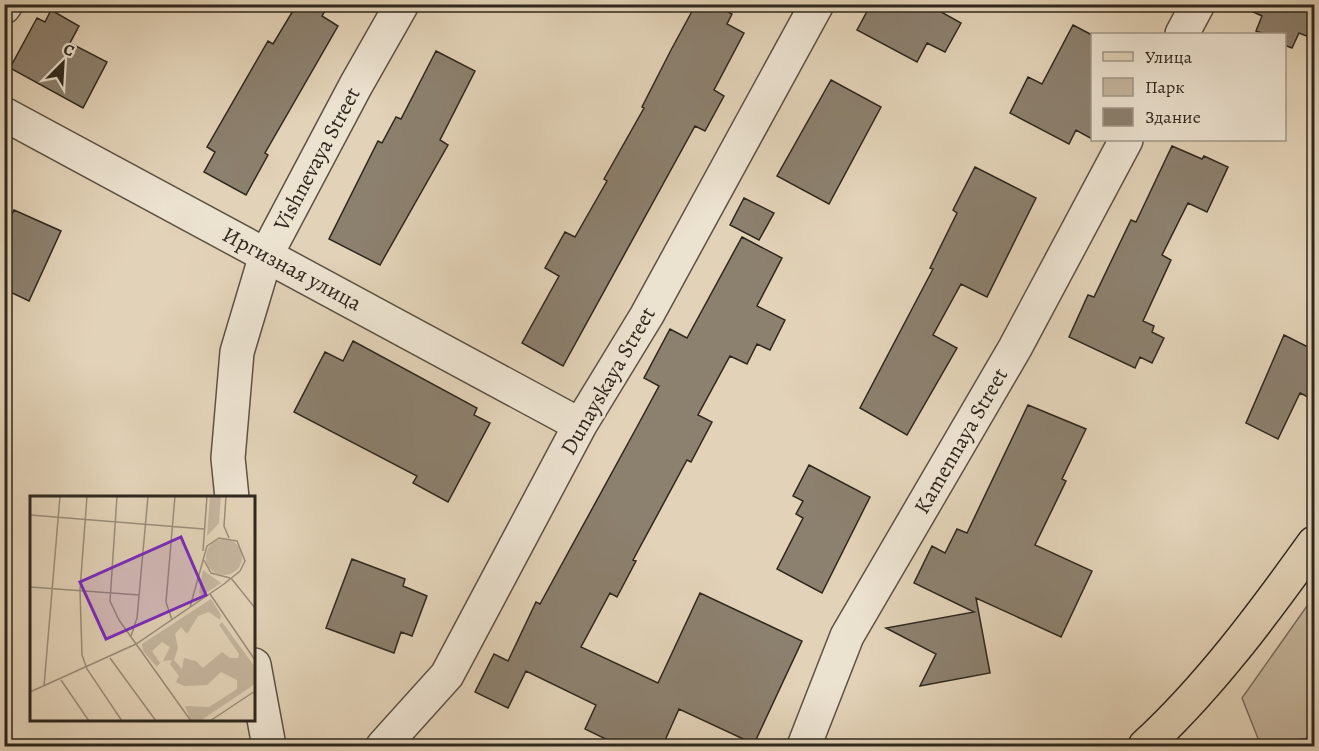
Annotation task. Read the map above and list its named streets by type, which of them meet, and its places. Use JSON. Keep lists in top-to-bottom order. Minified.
{"streets":{"street":["Vishnevaya Street","Иргизная улица","Dunayskaya Street","Kamennaya Street"]},"crossings":[["Vishnevaya Street","Иргизная улица"],["Иргизная улица","Dunayskaya Street"]],"legend":["Улица","Парк","Здание"],"north":"top right"}
